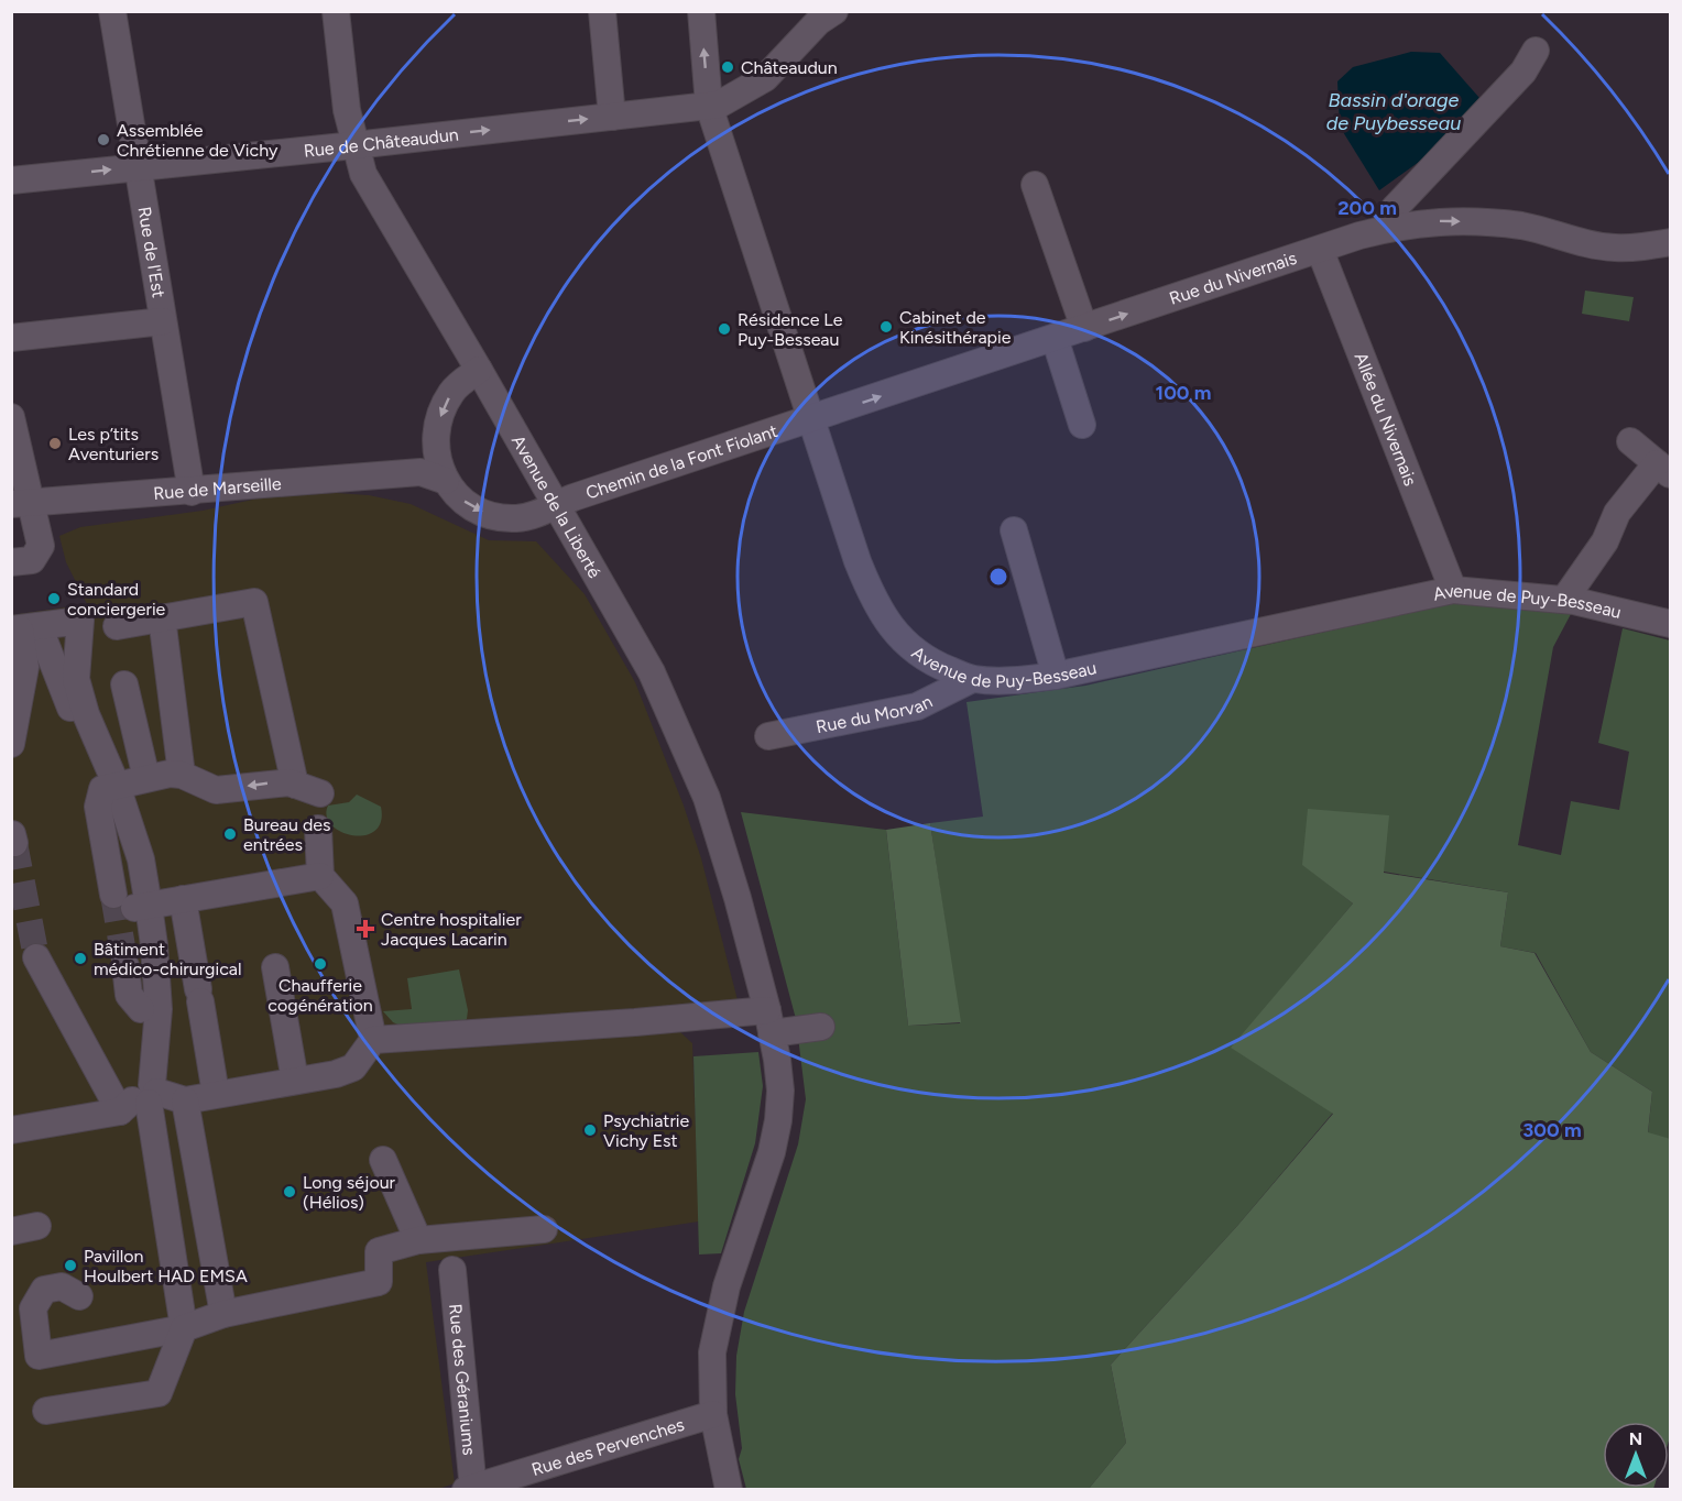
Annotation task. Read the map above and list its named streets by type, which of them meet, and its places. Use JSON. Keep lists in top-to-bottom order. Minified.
{"streets":{"street":["Rue de Châteaudun","Rue de l'Est","Rue du Nivernais","Allée du Nivernais","Chemin de la Font Fiolant","Rue de Marseille","Avenue de la Liberté","Avenue de Puy-Besseau","Rue du Morvan","Rue des Géraniums","Rue des Pervenches"]},"crossings":[["Rue de Châteaudun","Rue de l'Est"],["Rue de Châteaudun","Avenue de la Liberté"],["Rue de Châteaudun","Avenue de Puy-Besseau"],["Rue de l'Est","Rue de Marseille"],["Rue du Nivernais","Allée du Nivernais"],["Rue du Nivernais","Chemin de la Font Fiolant"],["Rue du Nivernais","Avenue de Puy-Besseau"],["Allée du Nivernais","Avenue de Puy-Besseau"],["Chemin de la Font Fiolant","Rue de Marseille"],["Chemin de la Font Fiolant","Avenue de la Liberté"],["Chemin de la Font Fiolant","Avenue de Puy-Besseau"],["Avenue de la Liberté","Rue des Pervenches"],["Avenue de Puy-Besseau","Rue du Morvan"],["Rue des Géraniums","Rue des Pervenches"]],"one_way":["Rue du Nivernais"],"water":["Bassin d'orage de Puybesseau"],"places":{"other":["Châteaudun","Assemblée Chrétienne de Vichy","Cabinet de Kinésithérapie","Résidence Le Puy-Besseau","Les p’tits Aventuriers","Standard conciergerie","Bureau des entrées","Bâtiment médico-chirurgical","Chaufferie cogénération","Psychiatrie Vichy Est","Long séjour (Hélios)","Pavillon Houlbert HAD EMSA"],"health":["Centre hospitalier Jacques Lacarin"]},"north":"top","rings":["200 m","100 m","300 m"]}
